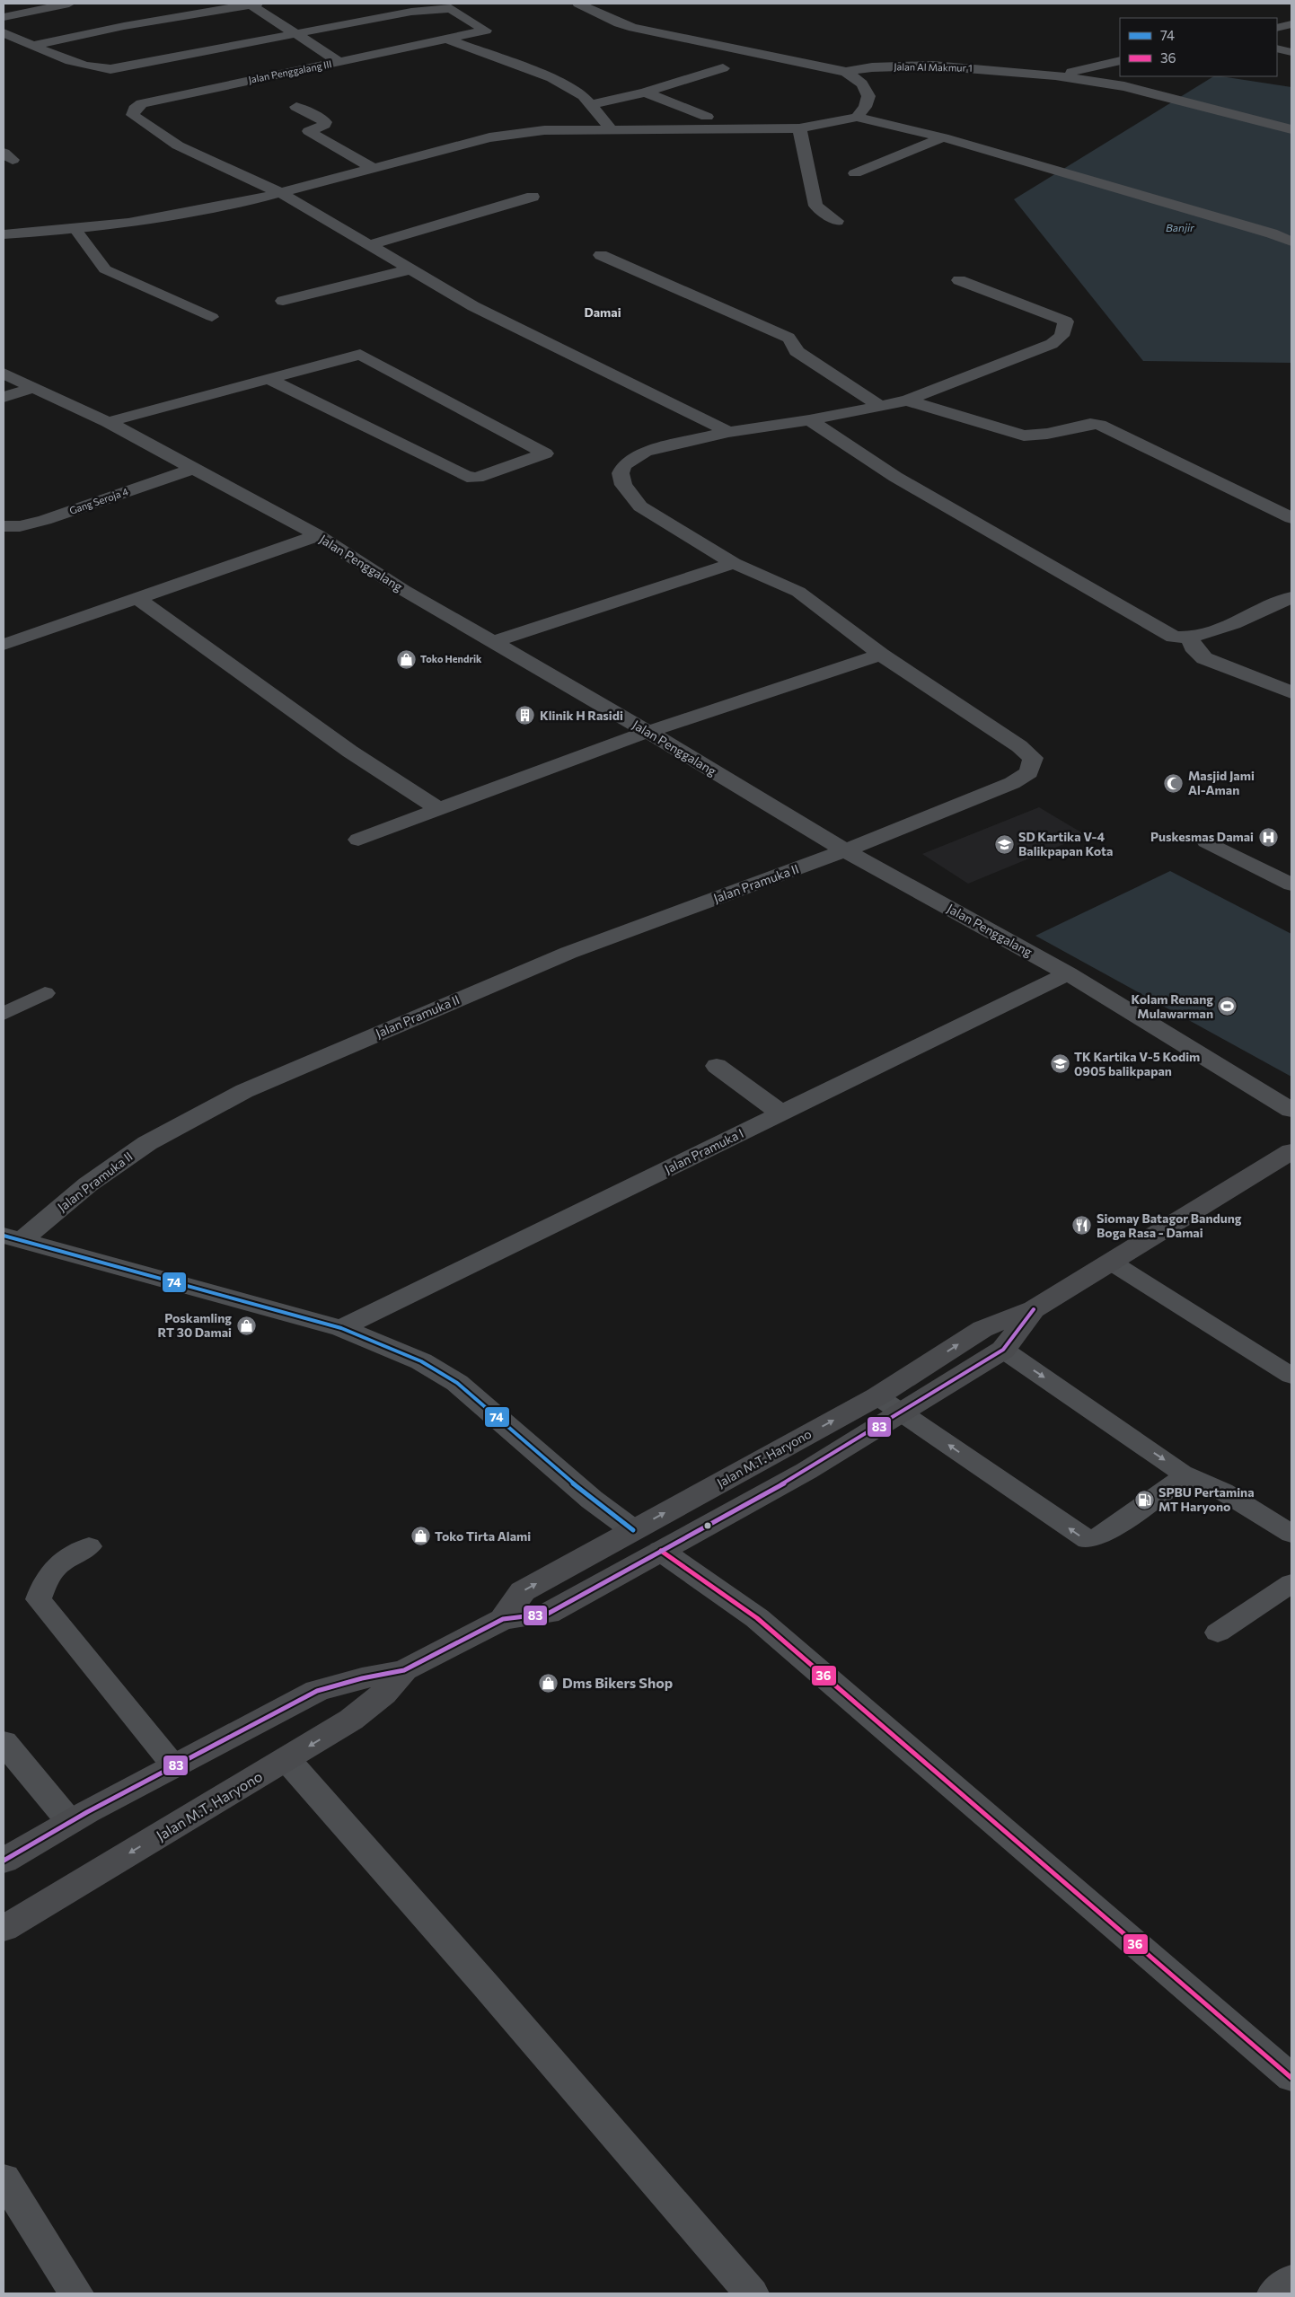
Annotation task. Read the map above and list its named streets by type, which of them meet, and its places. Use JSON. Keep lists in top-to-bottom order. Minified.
{"streets":{"main road":["Jalan M.T. Haryono"],"street":["Jalan Al Makmur 1","Jalan Penggalang III","Gang Seroja 4","Jalan Penggalang","Jalan Pramuka II","Jalan Pramuka I"]},"crossings":[["Gang Seroja 4","Jalan Penggalang"],["Jalan Penggalang","Jalan Pramuka II"],["Jalan Penggalang","Jalan Pramuka I"]],"districts":["Damai"],"water":["Banjir"],"places":{"shop":["Toko Hendrik","Poskamling RT 30 Damai","Toko Tirta Alami","Dms Bikers Shop"],"building":["Klinik H Rasidi"],"mosque":["Masjid Jami Al-Aman"],"hospital":["Puskesmas Damai"],"school or university":["SD Kartika V-4 Balikpapan Kota","TK Kartika V-5 Kodim 0905 balikpapan"],"sports":["Kolam Renang Mulawarman"],"restaurant":["Siomay Batagor Bandung Boga Rasa - Damai"],"fuel station":["SPBU Pertamina MT Haryono"]},"lines":["transit line 74","transit line 83","transit line 36"],"legend":["74","36"]}
